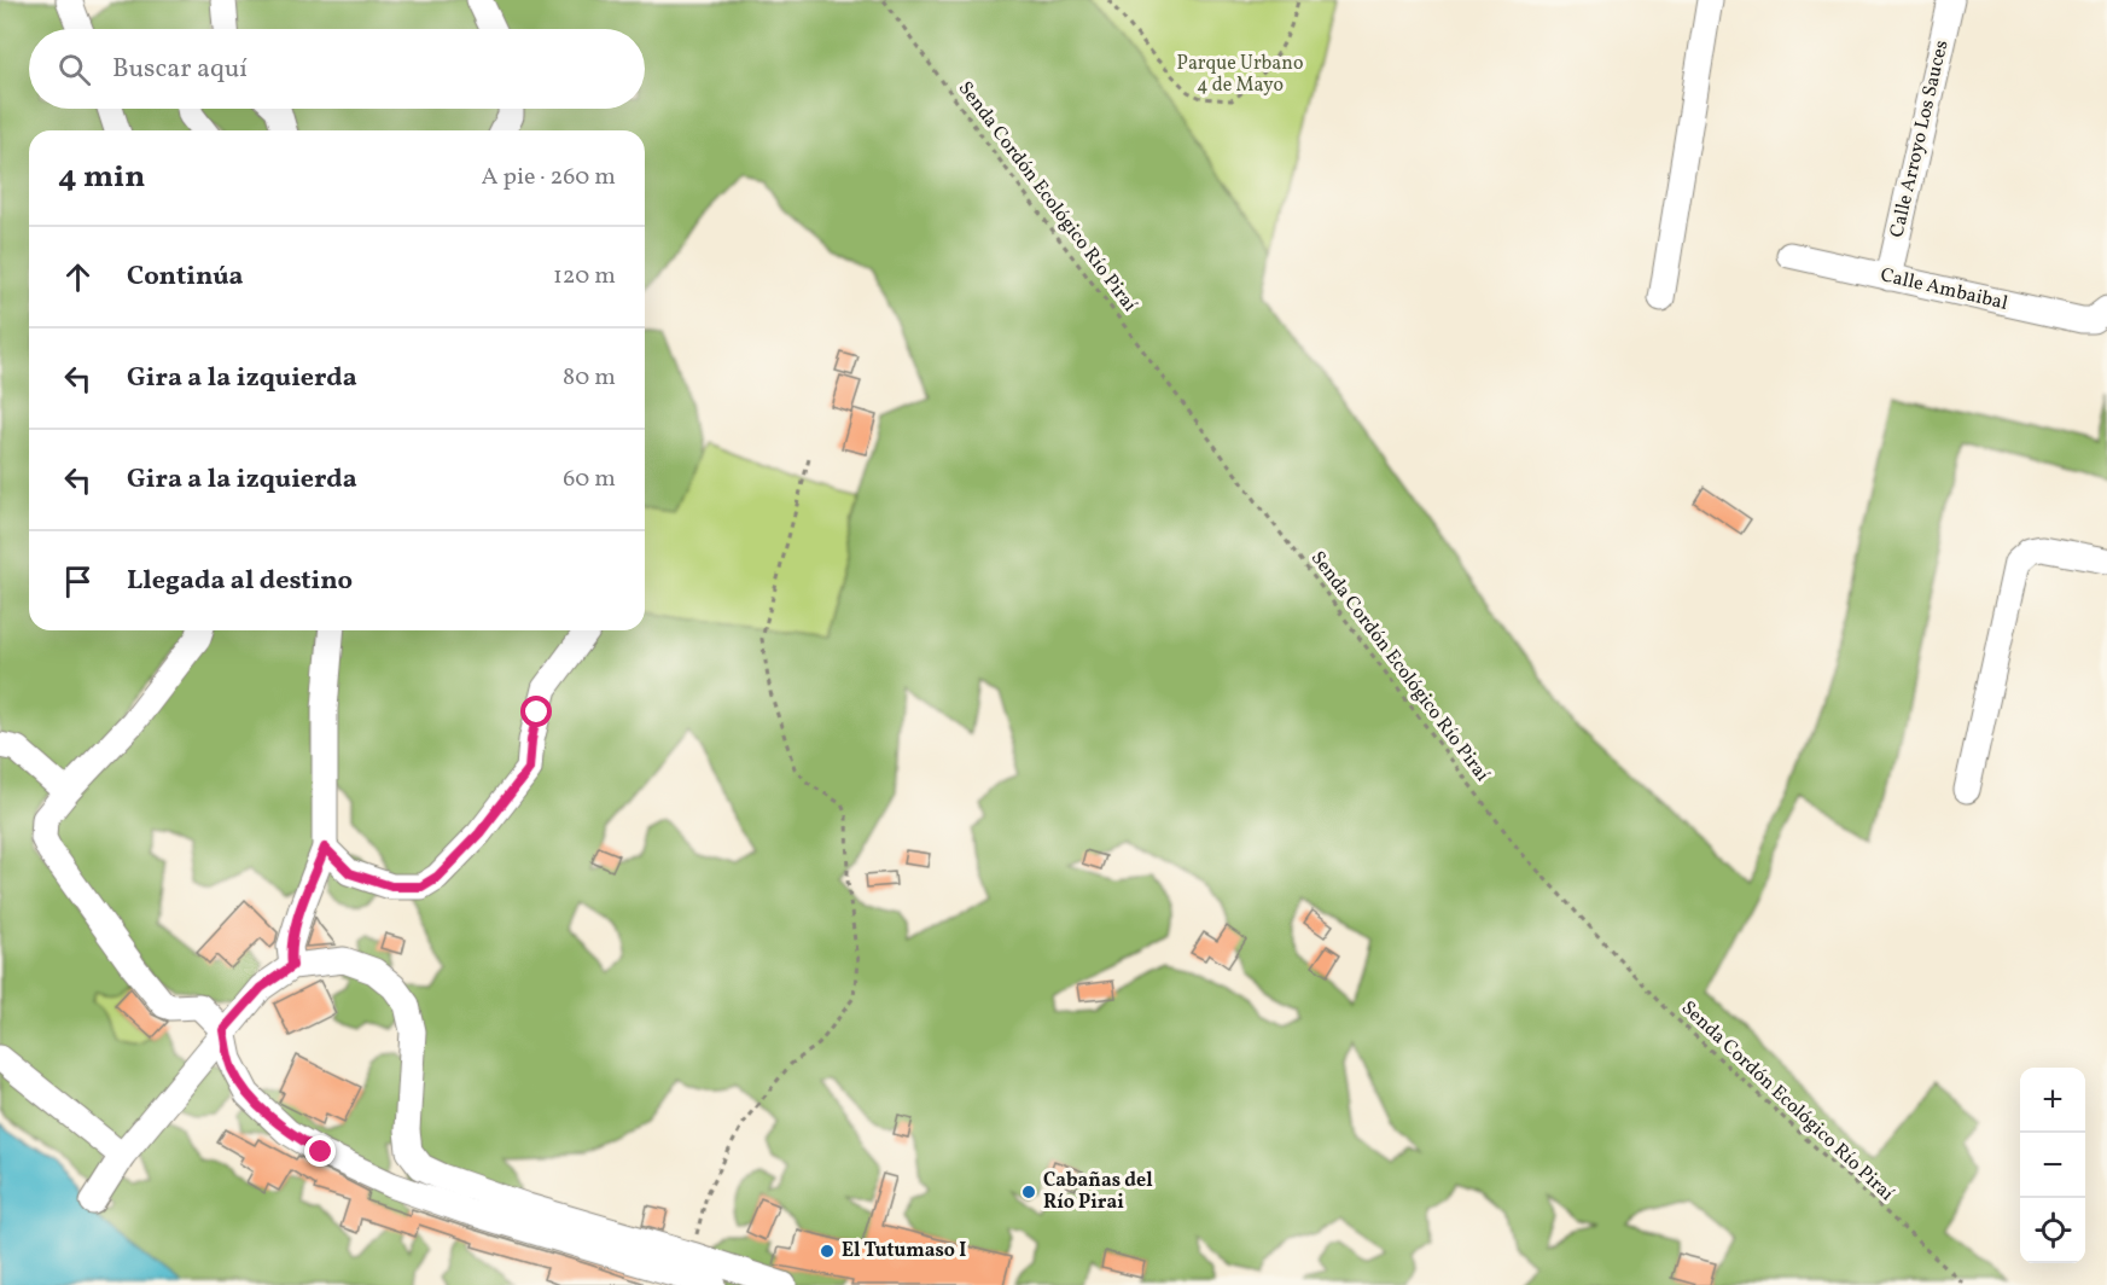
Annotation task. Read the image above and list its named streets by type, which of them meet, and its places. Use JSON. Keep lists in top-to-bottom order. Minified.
{"streets":{"street":["Calle Arroyo Los Sauces","Calle Ambaibal"],"path":["Senda Cordón Ecológico Río Piraí"]},"crossings":[["Calle Arroyo Los Sauces","Calle Ambaibal"]],"parks":["Parque Urbano 4 de Mayo"],"places":["Cabañas del Río Pirai","El Tutumaso I"],"page":{"search":"Buscar aquí","heading":["4 min","A pie · 260 m"],"list":[["Continúa","120 m"],["Gira a la izquierda","80 m"],["Gira a la izquierda","60 m"],"Llegada al destino"],"map_buttons":["+","−"]}}
